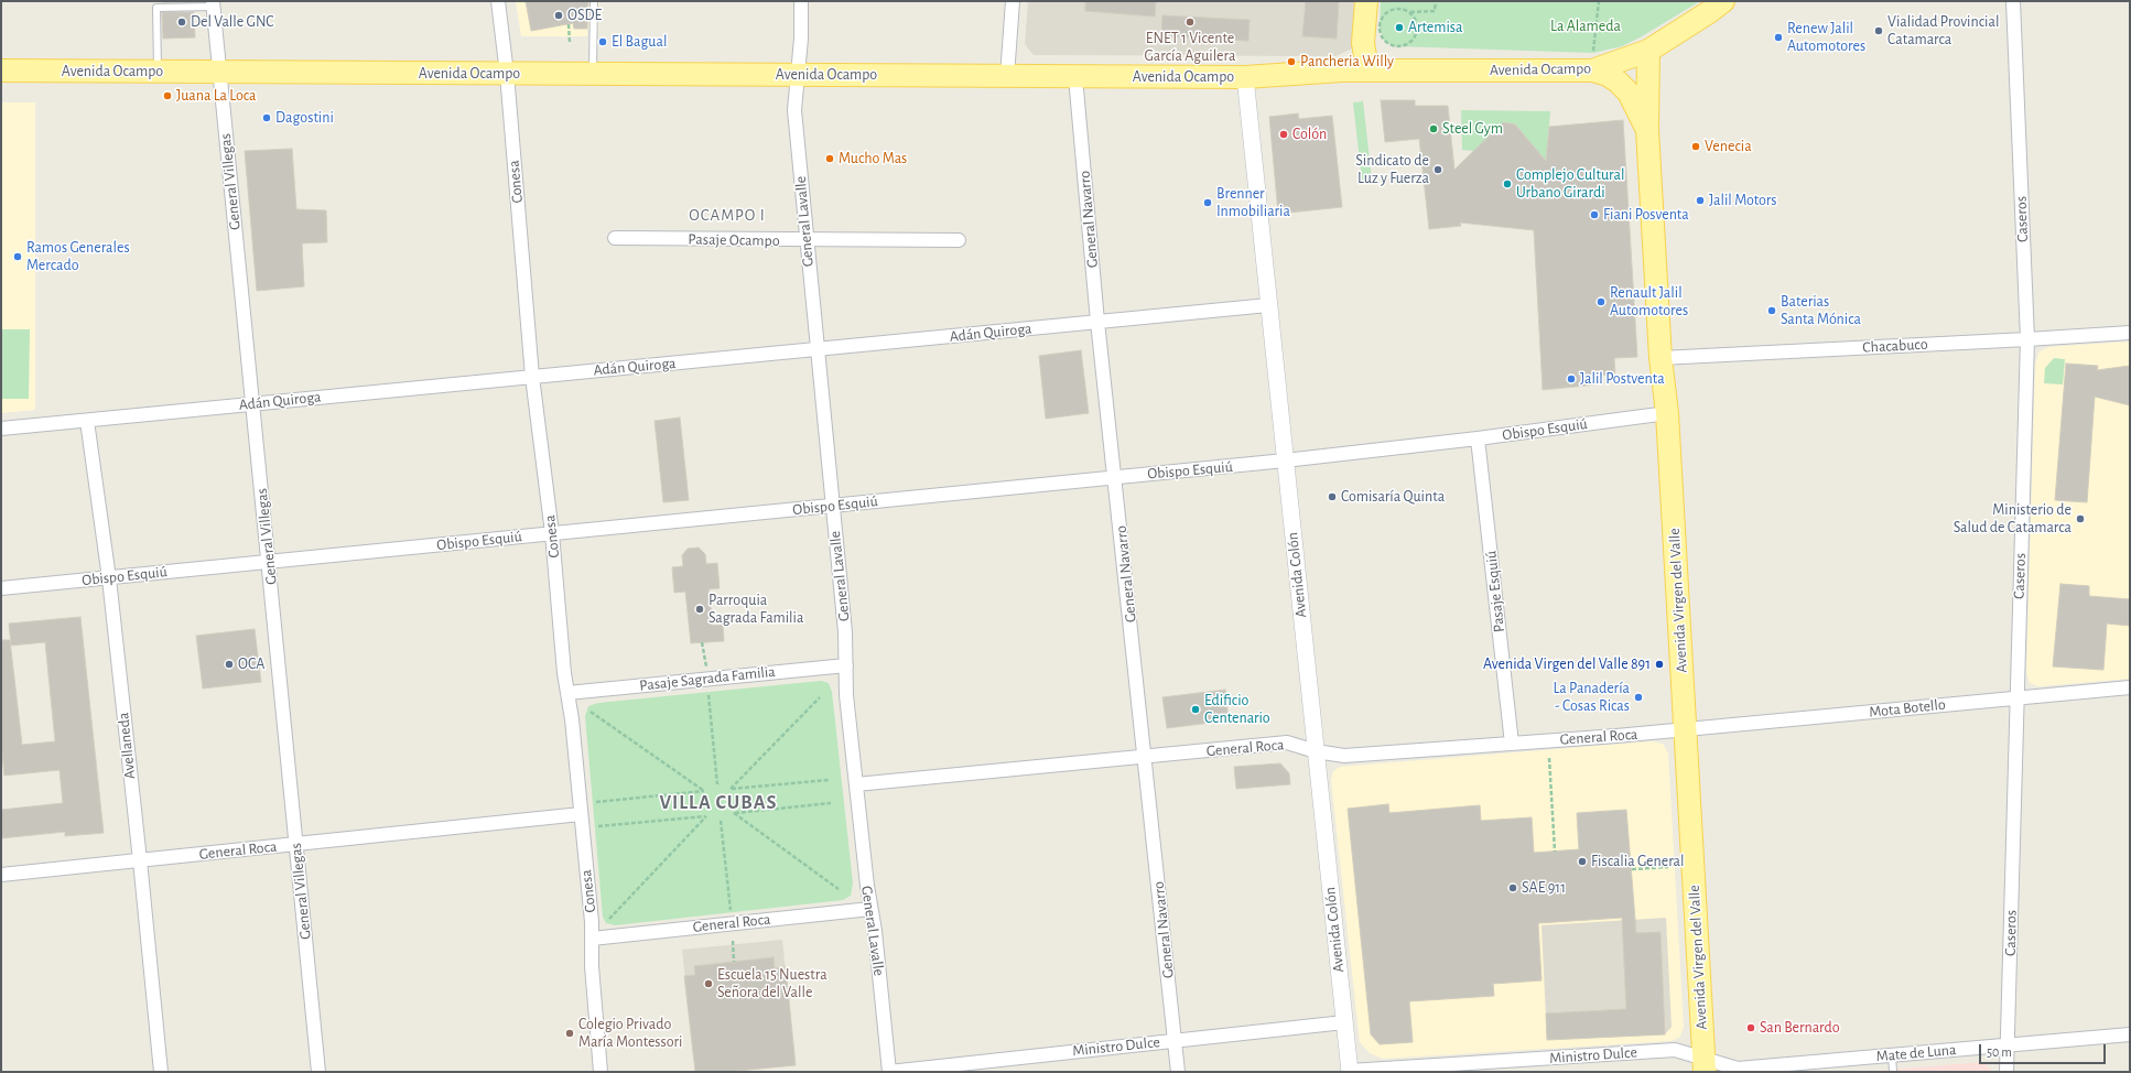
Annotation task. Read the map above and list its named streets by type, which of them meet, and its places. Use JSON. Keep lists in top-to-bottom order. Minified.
{"streets":{"main road":["Avenida Ocampo","Avenida Virgen del Valle"],"street":["General Villegas","Conesa","General Navarro","Caseros","General Lavalle","Pasaje Ocampo","Adán Quiroga","Chacabuco","Obispo Esquiú","Avenida Colón","Pasaje Esquiú","Pasaje Sagrada Familia","Mota Botello","General Roca","Avellaneda","Ministro Dulce","Mate de Luna"]},"crossings":[["Avenida Ocampo","General Villegas"],["Avenida Ocampo","Conesa"],["Avenida Ocampo","General Navarro"],["Avenida Ocampo","General Lavalle"],["Avenida Ocampo","Avenida Colón"],["Avenida Ocampo","Avenida Virgen del Valle"],["General Villegas","Adán Quiroga"],["General Villegas","Obispo Esquiú"],["General Villegas","General Roca"],["Conesa","Adán Quiroga"],["Conesa","Obispo Esquiú"],["Conesa","Pasaje Sagrada Familia"],["Conesa","General Roca"],["General Navarro","Adán Quiroga"],["General Navarro","Obispo Esquiú"],["General Navarro","General Roca"],["General Navarro","Ministro Dulce"],["Caseros","Chacabuco"],["Caseros","Mota Botello"],["Caseros","Mate de Luna"],["General Lavalle","Pasaje Ocampo"],["General Lavalle","Adán Quiroga"],["General Lavalle","Obispo Esquiú"],["General Lavalle","Pasaje Sagrada Familia"],["General Lavalle","General Roca"],["General Lavalle","Ministro Dulce"],["Adán Quiroga","Avenida Colón"],["Adán Quiroga","Avellaneda"],["Chacabuco","Avenida Virgen del Valle"],["Obispo Esquiú","Avenida Colón"],["Obispo Esquiú","Pasaje Esquiú"],["Obispo Esquiú","Avenida Virgen del Valle"],["Obispo Esquiú","Avellaneda"],["Avenida Colón","General Roca"],["Avenida Colón","Ministro Dulce"],["Pasaje Esquiú","General Roca"],["Avenida Virgen del Valle","Mota Botello"],["Avenida Virgen del Valle","General Roca"],["Avenida Virgen del Valle","Ministro Dulce"],["Avenida Virgen del Valle","Mate de Luna"],["Mota Botello","General Roca"],["General Roca","Avellaneda"],["Ministro Dulce","Mate de Luna"]],"districts":["OCAMPO I","VILLA CUBAS"],"parks":["La Alameda"],"places":["OSDE","Del Valle GNC","ENET 1 Vicente García Aguilera","Artemisa","Vialidad Provincial Catamarca","Renew Jalil Automotores","El Bagual","Pancheria Willy","Juana La Loca","Dagostini","Steel Gym","Colón","Venecia","Mucho Mas","Sindicato de Luz y Fuerza","Complejo Cultural Urbano Girardi","Jalil Motors","Brenner Inmobiliaria","Fiani Posventa","Ramos Generales Mercado","Renault Jalil Automotores","Baterias Santa Mónica","Jalil Postventa","Comisaría Quinta","Ministerio de Salud de Catamarca","Parroquia Sagrada Familia","OCA","Avenida Virgen del Valle 891","La Panadería - Cosas Ricas","Edificio Centenario","Fiscalia General","SAE 911","Escuela 15 Nuestra Señora del Valle","San Bernardo","Colegio Privado María Montessori"],"scale_bar":"50 m"}
